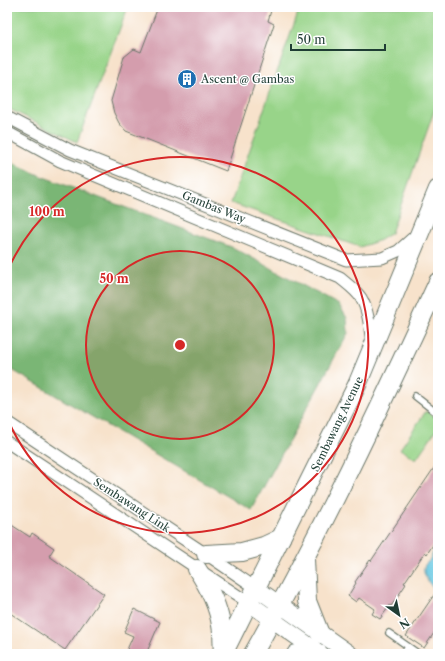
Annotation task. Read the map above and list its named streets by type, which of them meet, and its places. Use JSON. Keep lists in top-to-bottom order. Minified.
{"streets":{"main road":["Sembawang Avenue"],"street":["Gambas Way","Sembawang Link"]},"crossings":[["Gambas Way","Sembawang Avenue"],["Sembawang Avenue","Sembawang Link"]],"places":{"building":["Ascent @ Gambas"]},"scale_bar":"50 m","north":"bottom right","rings":["100 m","50 m"]}
